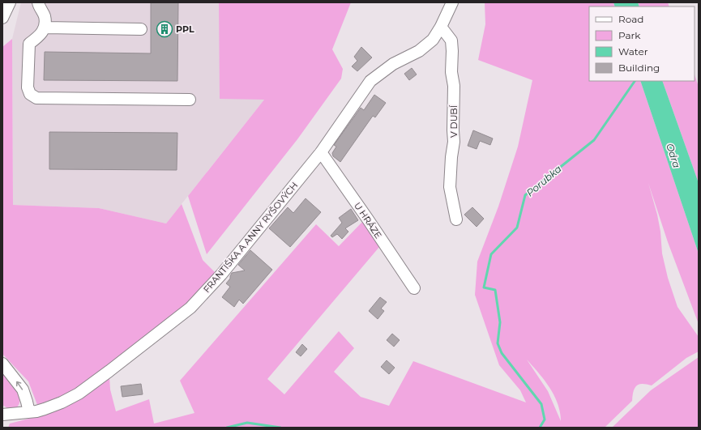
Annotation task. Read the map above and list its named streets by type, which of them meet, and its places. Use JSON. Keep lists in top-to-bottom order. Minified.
{"streets":{"street":["V DUBÍ","U HRÁZE","FRANTIŠKA A ANNY RYŠOVÝCH"]},"crossings":[["V DUBÍ","FRANTIŠKA A ANNY RYŠOVÝCH"],["U HRÁZE","FRANTIŠKA A ANNY RYŠOVÝCH"]],"water":["Odra","Porubka"],"places":{"building":["PPL"]},"legend":["Road","Park","Water","Building"]}
